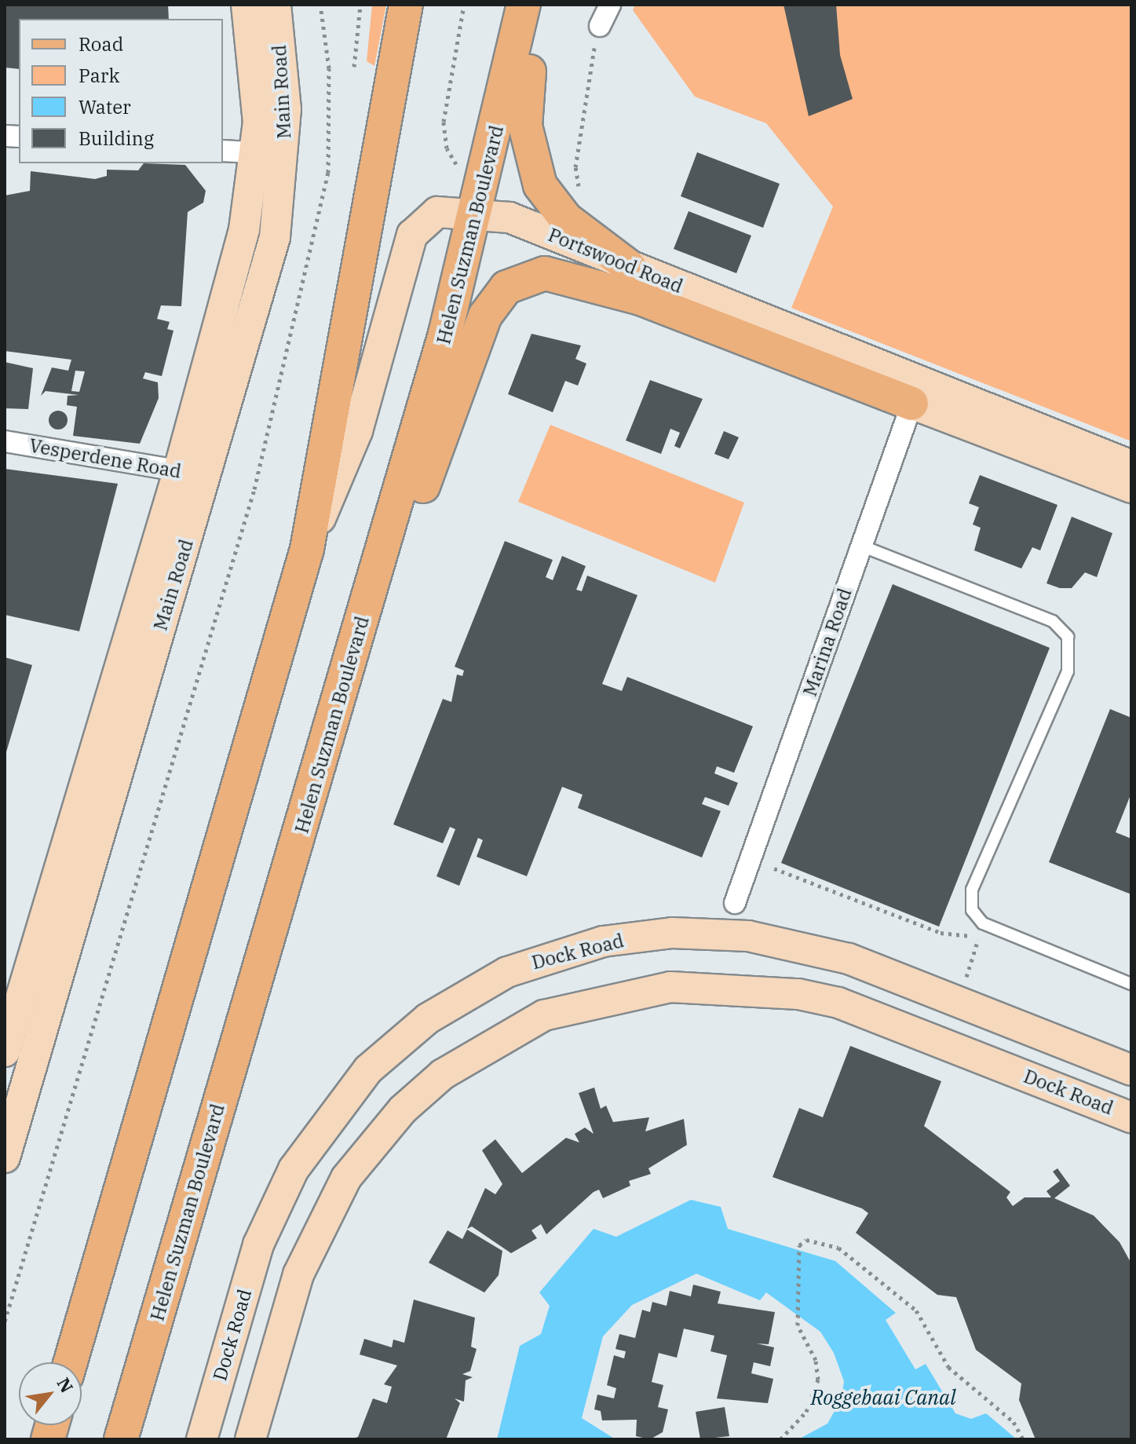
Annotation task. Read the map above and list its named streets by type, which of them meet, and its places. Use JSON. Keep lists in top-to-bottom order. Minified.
{"streets":{"main road":["Helen Suzman Boulevard"],"street":["Main Road","Portswood Road","Vesperdene Road","Marina Road","Dock Road"]},"crossings":[["Main Road","Vesperdene Road"],["Helen Suzman Boulevard","Portswood Road"],["Portswood Road","Marina Road"]],"water":["Roggebaai Canal"],"legend":["Road","Park","Water","Building"],"north":"top right"}
